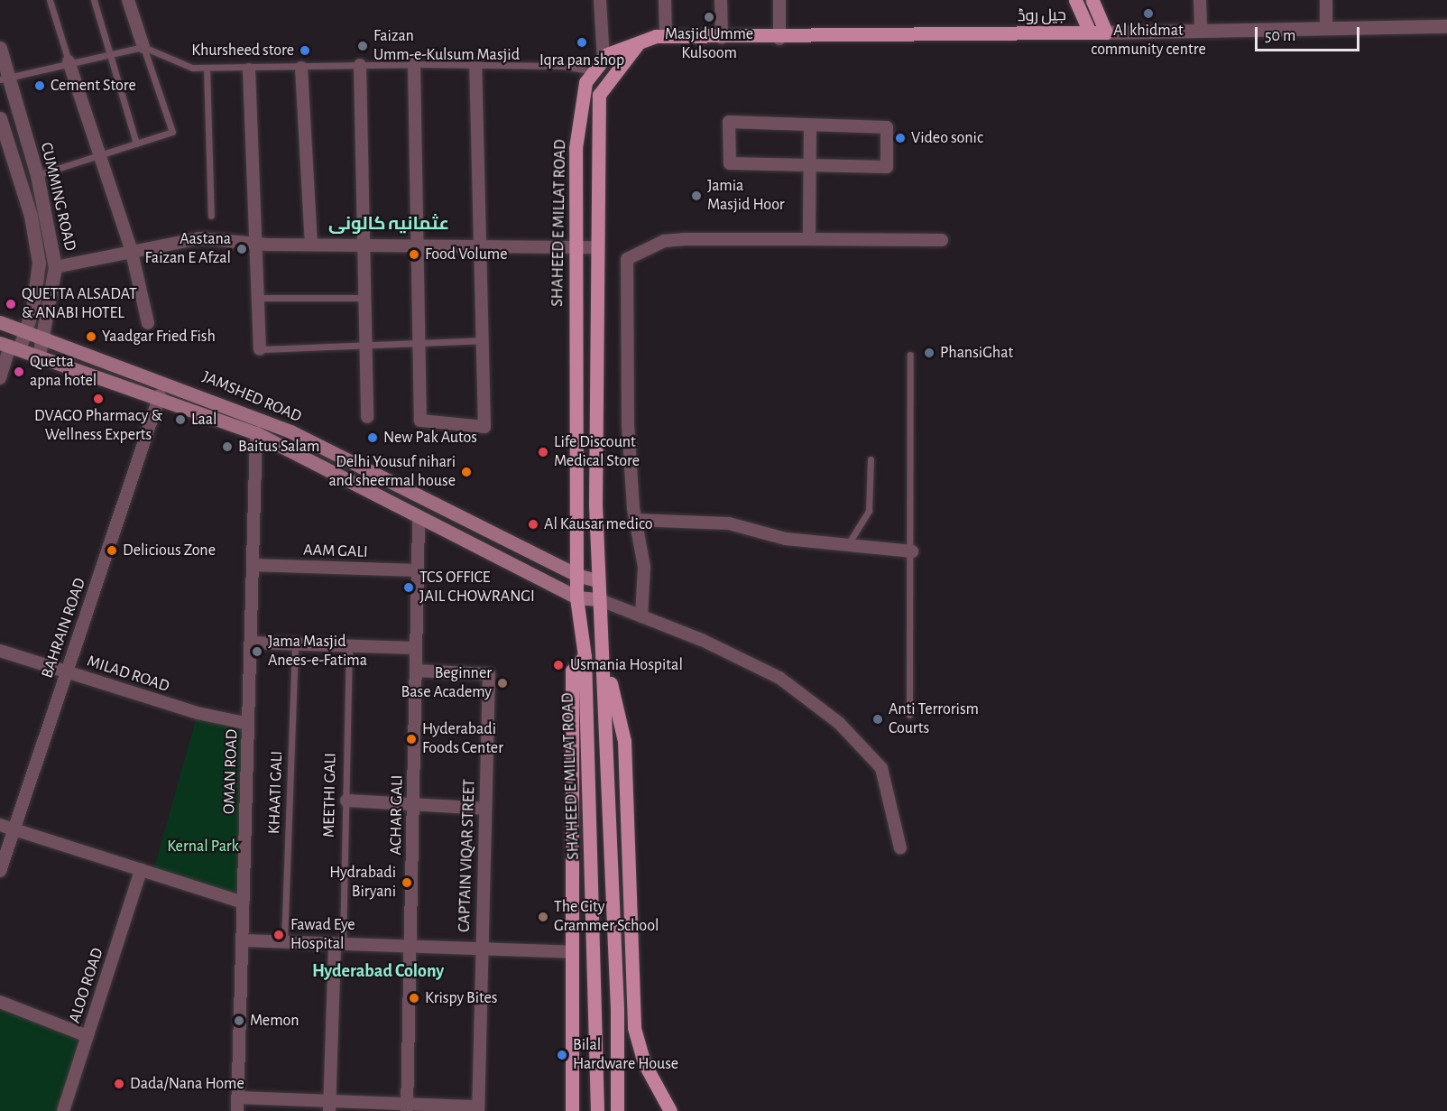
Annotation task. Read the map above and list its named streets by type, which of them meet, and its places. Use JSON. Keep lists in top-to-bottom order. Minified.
{"streets":{"main road":["جیل روڈ","SHAHEED E MILLAT ROAD","JAMSHED ROAD"],"street":["CUMMING ROAD","AAM GALI","BAHRAIN ROAD","MILAD ROAD","OMAN ROAD","MEETHI GALI","ACHAR GALI","CAPTAIN VIQAR STREET","ALOO ROAD"],"lane":["KHAATI GALI"]},"crossings":[["جیل روڈ","SHAHEED E MILLAT ROAD"],["CUMMING ROAD","JAMSHED ROAD"],["SHAHEED E MILLAT ROAD","JAMSHED ROAD"],["JAMSHED ROAD","BAHRAIN ROAD"],["JAMSHED ROAD","OMAN ROAD"],["JAMSHED ROAD","ACHAR GALI"],["AAM GALI","OMAN ROAD"],["AAM GALI","ACHAR GALI"],["BAHRAIN ROAD","MILAD ROAD"],["MILAD ROAD","OMAN ROAD"],["ACHAR GALI","CAPTAIN VIQAR STREET"]],"districts":["عثمانیہ کالونی","Hyderabad Colony"],"parks":["Kernal Park"],"places":["Al khidmat community centre","Masjid Umme Kulsoom","Iqra pan shop","Faizan Umm-e-Kulsum Masjid","Khursheed store","Cement Store","Video sonic","Jamia Masjid Hoor","Aastana Faizan E Afzal","Food Volume","QUETTA ALSADAT & ANABI HOTEL","Yaadgar Fried Fish","PhansiGhat","Quetta apna hotel","DVAGO Pharmacy & Wellness Experts","Laal","New Pak Autos","Baitus Salam","Life Discount Medical Store","Delhi Yousuf nihari and sheermal house","Al Kausar medico","Delicious Zone","TCS OFFICE JAIL CHOWRANGI","Jama Masjid Anees-e-Fatima","Usmania Hospital","Beginner Base Academy","Anti Terrorism Courts","Hyderabadi Foods Center","Hydrabadi Biryani","The City Grammer School","Fawad Eye Hospital","Krispy Bites","Memon","Bilal Hardware House","Dada/Nana Home"],"scale_bar":"50 m"}
